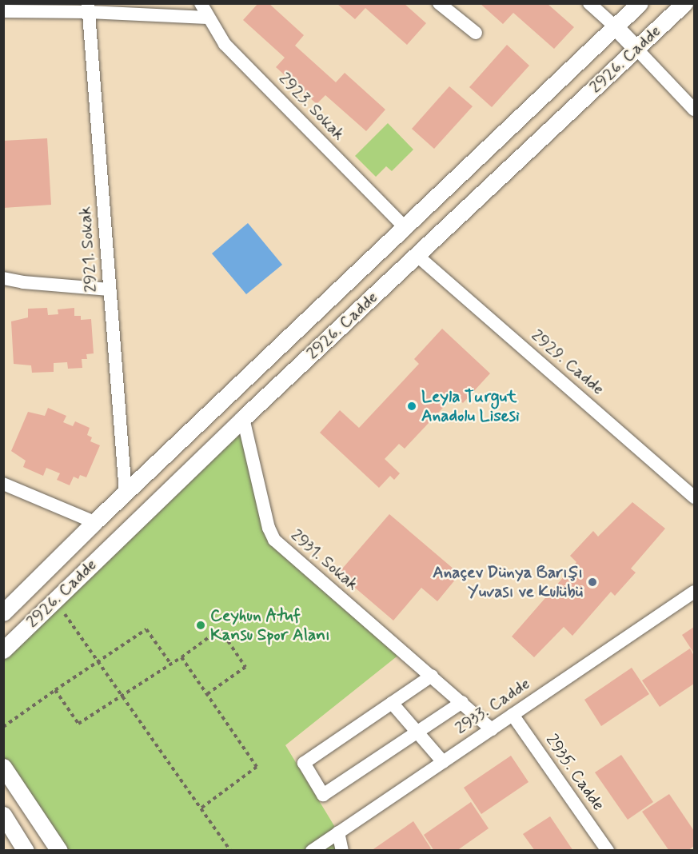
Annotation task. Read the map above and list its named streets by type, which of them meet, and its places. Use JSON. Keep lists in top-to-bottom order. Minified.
{"streets":{"street":["2926. Cadde","2923. Sokak","2921. Sokak","2929. Cadde","2931. Sokak","2933. Cadde","2935. Cadde"]},"crossings":[["2926. Cadde","2923. Sokak"],["2926. Cadde","2921. Sokak"],["2926. Cadde","2929. Cadde"],["2926. Cadde","2931. Sokak"],["2931. Sokak","2933. Cadde"],["2933. Cadde","2935. Cadde"]],"places":["Leyla Turgut Anadolu Lisesi","Anaçev Dünya Barışı Yuvası ve Kulübü","Ceyhun Atuf Kansu Spor Alanı"]}
